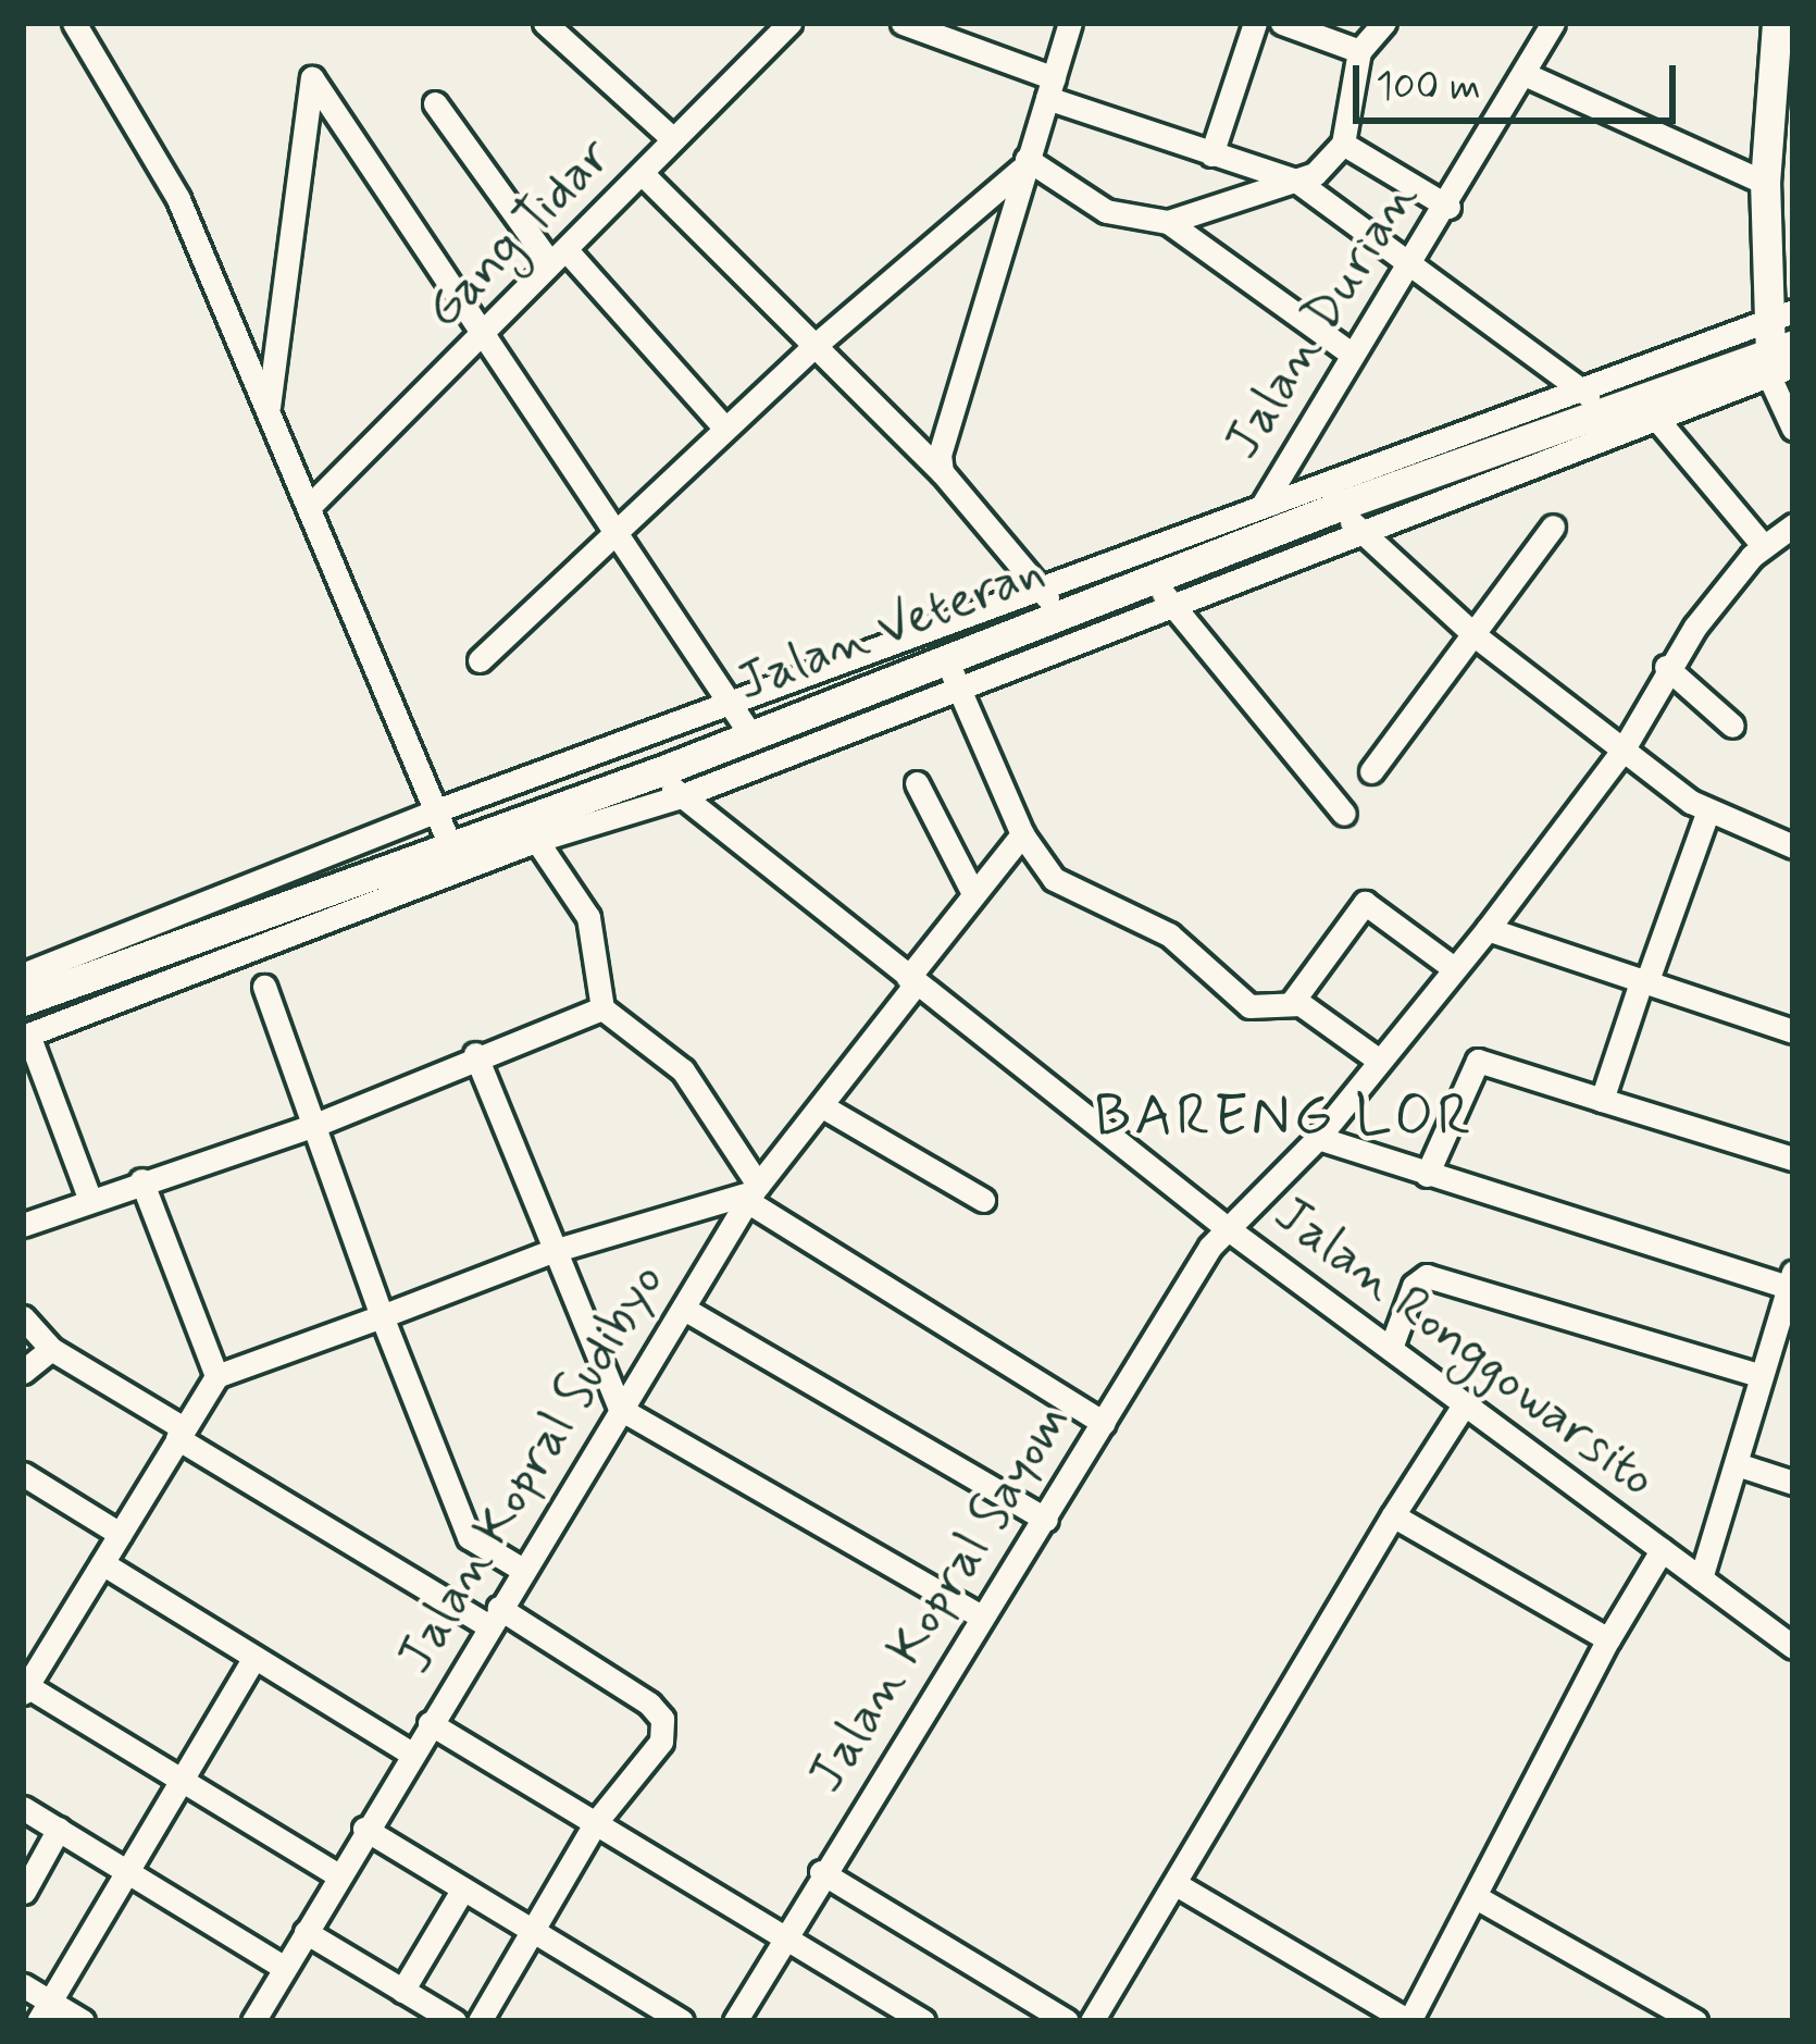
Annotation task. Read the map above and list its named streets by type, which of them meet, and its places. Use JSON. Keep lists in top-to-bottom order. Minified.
{"streets":{"main road":["Jalan Veteran"],"street":["Gang Tidar","Jalan Durian","Jalan Ronggowarsito","Jalan Kopral Sudibyo","Jalan Kopral Sayom"]},"crossings":[["Jalan Durian","Jalan Veteran"],["Jalan Veteran","Jalan Ronggowarsito"],["Jalan Ronggowarsito","Jalan Kopral Sudibyo"],["Jalan Ronggowarsito","Jalan Kopral Sayom"]],"districts":["BARENG LOR"],"scale_bar":"100 m"}
